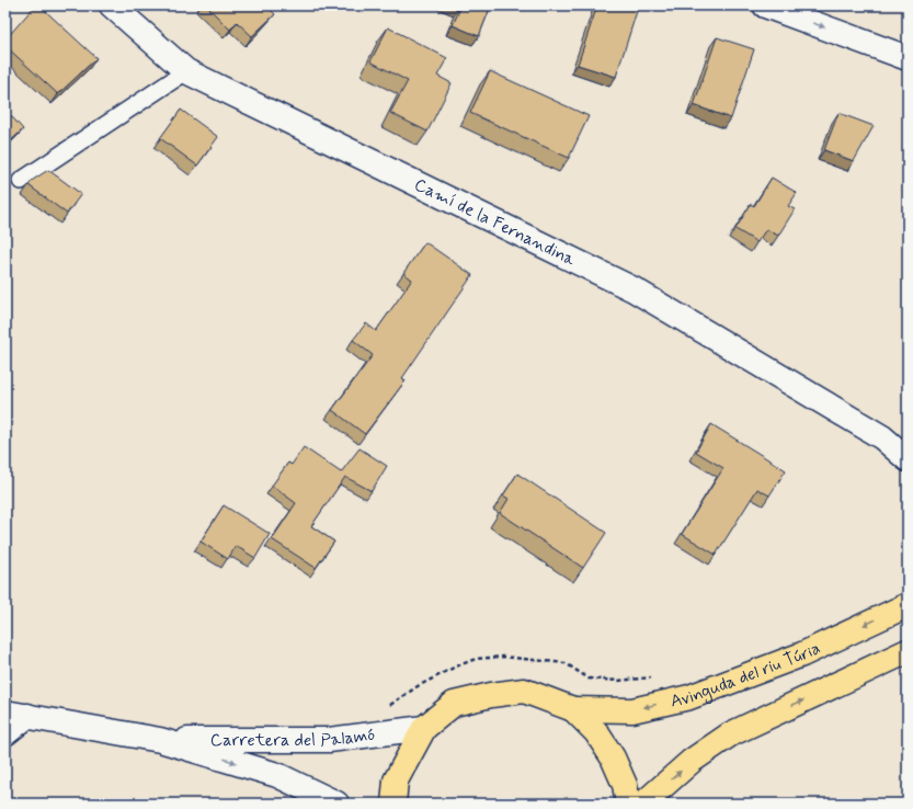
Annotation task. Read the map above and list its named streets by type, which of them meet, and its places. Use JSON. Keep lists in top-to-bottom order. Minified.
{"streets":{"main road":["Avinguda del riu Túria"],"street":["Camí de la Fernandina","Carretera del Palamó"]}}
